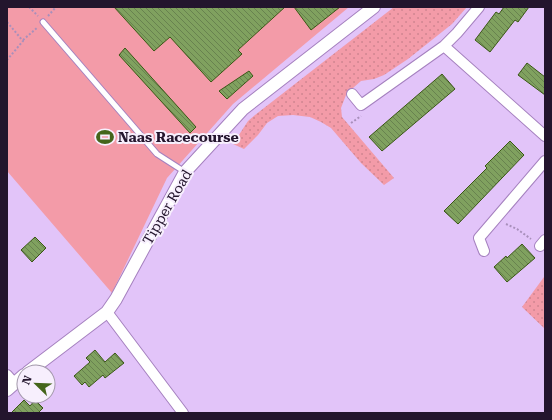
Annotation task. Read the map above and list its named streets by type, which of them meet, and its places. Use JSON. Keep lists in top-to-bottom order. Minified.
{"streets":{"street":["Tipper Road"]},"places":{"sports":["Naas Racecourse"]},"north":"top left"}
